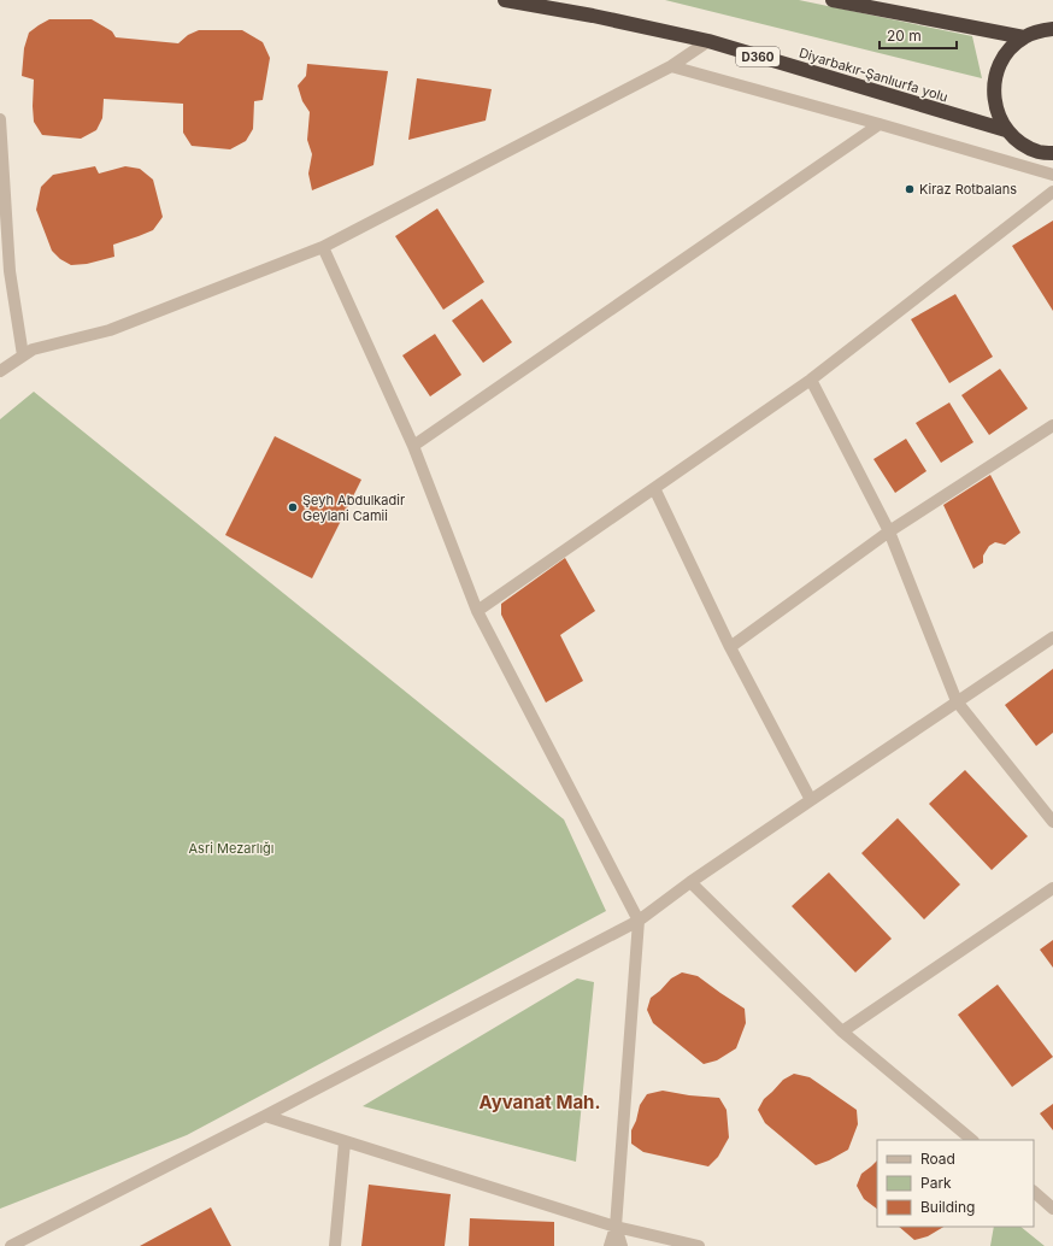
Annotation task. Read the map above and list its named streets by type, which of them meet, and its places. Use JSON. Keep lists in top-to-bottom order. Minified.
{"streets":{"highway":["D360","Diyarbakır-Şanlıurfa yolu"]},"crossings":[["D360","Diyarbakır-Şanlıurfa yolu"]],"districts":["Ayvanat Mah."],"parks":["Asri Mezarlığı"],"places":["Kiraz Rotbalans","Şeyh Abdulkadir Geylani Camii"],"legend":["Road","Park","Building"],"scale_bar":"20 m"}
